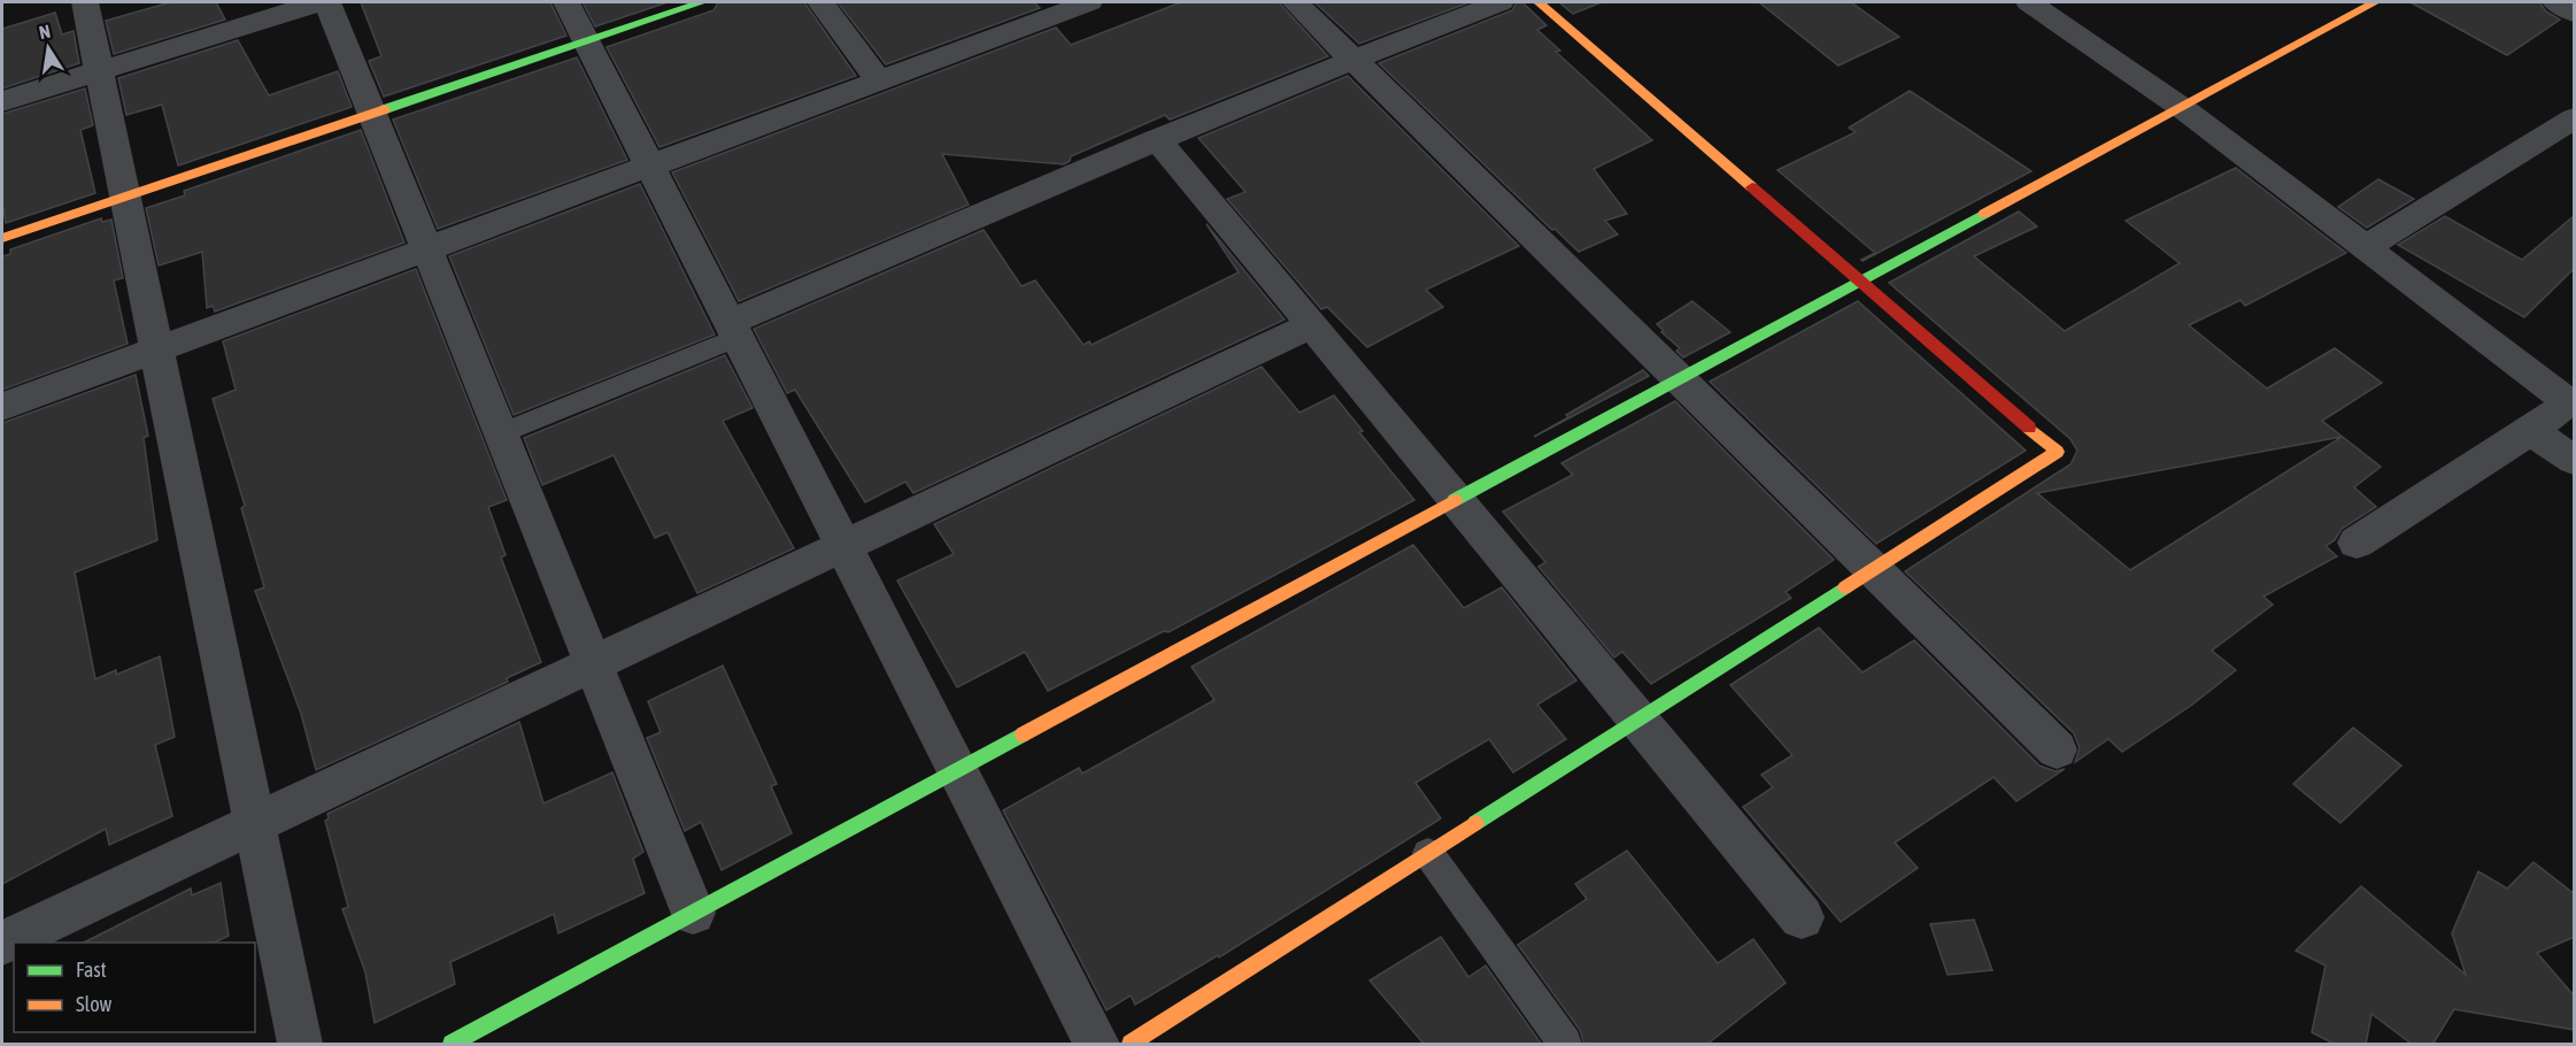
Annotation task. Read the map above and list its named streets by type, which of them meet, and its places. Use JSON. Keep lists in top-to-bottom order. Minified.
{"legend":["Fast","Slow"],"north":"top"}
